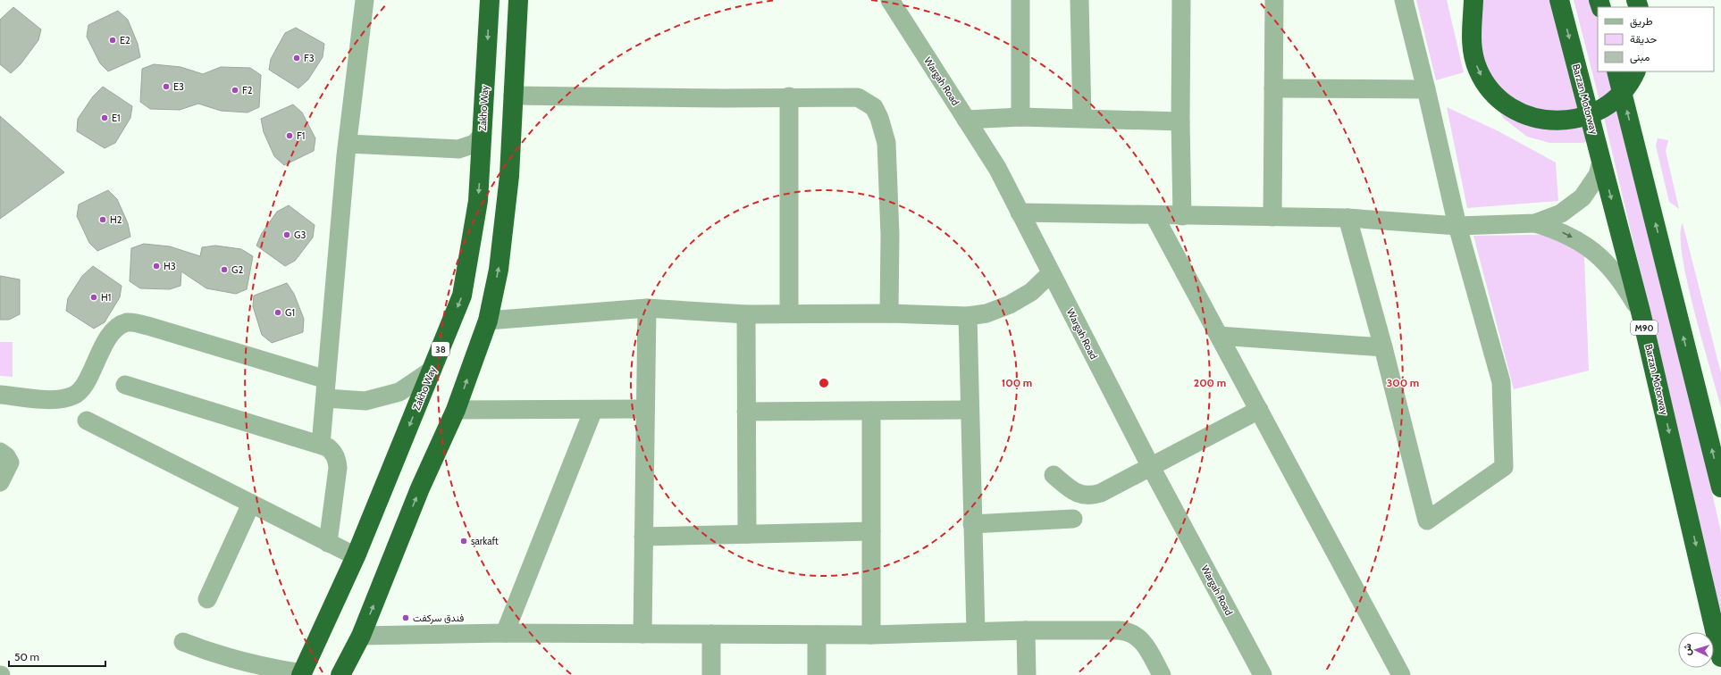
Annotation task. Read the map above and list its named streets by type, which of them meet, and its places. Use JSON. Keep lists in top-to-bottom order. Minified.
{"streets":{"highway":["Barzan Motorway","Zakho Way","M90","38"],"street":["Wargah Road"]},"places":["E2","F3","E3","F2","E1","F1","H2","G3","H3","G2","H1","G1","sarkaft","فندق سركفت"],"legend":["طريق","حديقة","مبنى"],"scale_bar":"50 m","north":"left","rings":["100 m","200 m","300 m"]}
